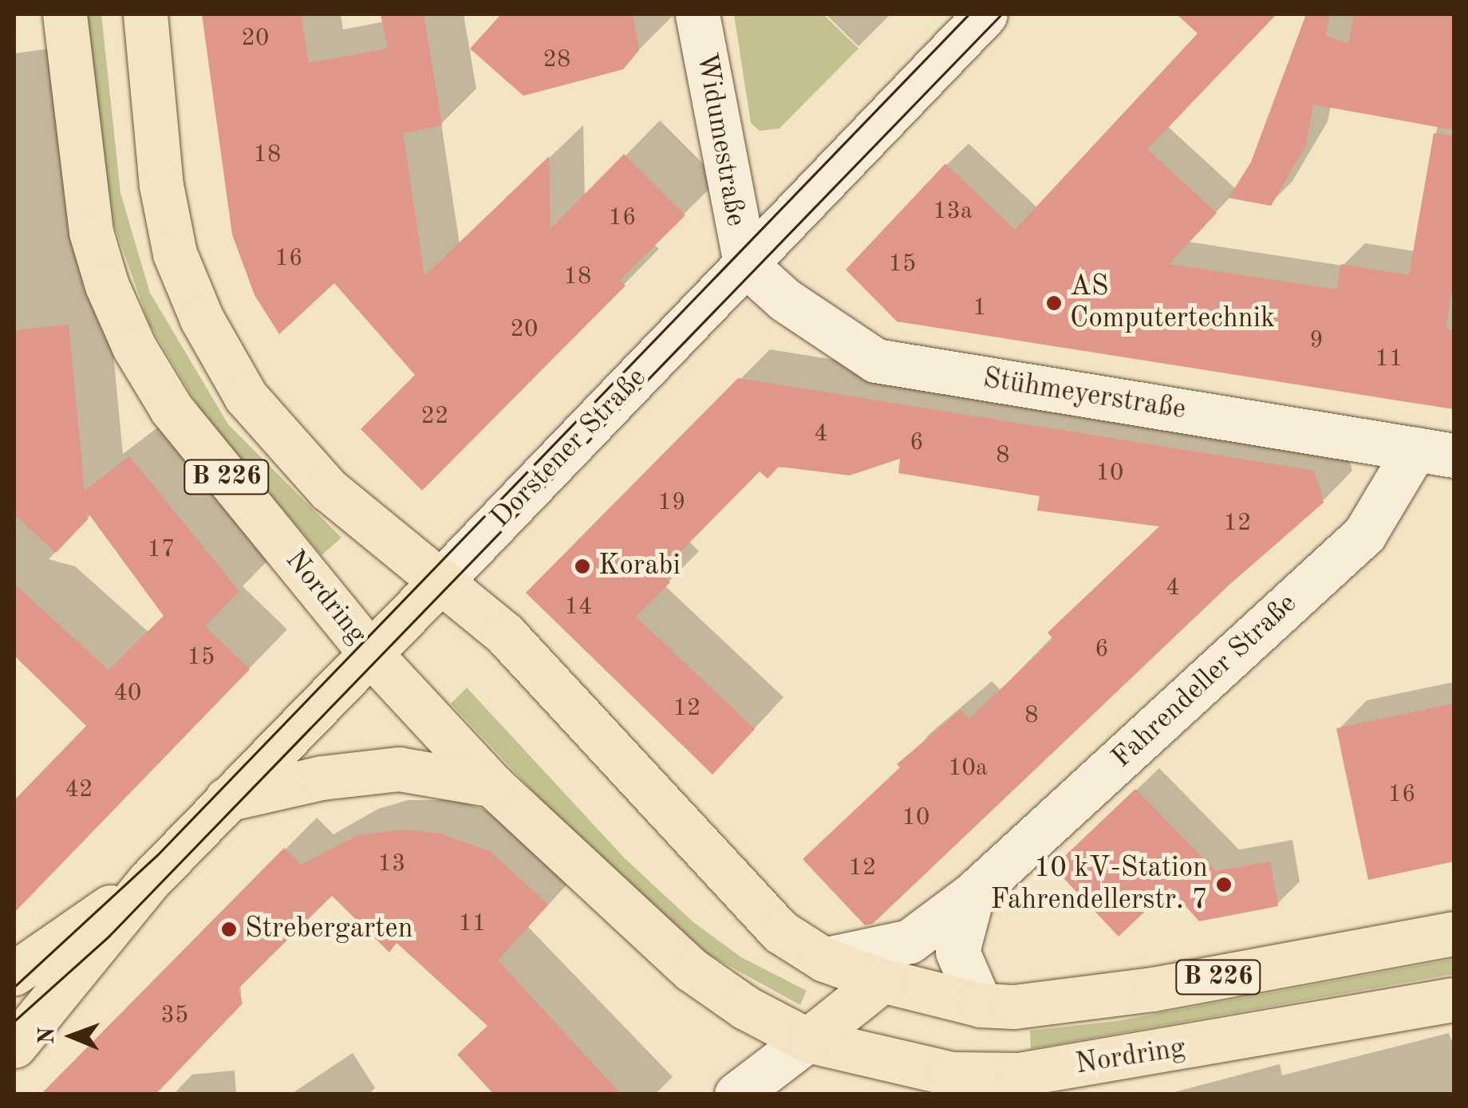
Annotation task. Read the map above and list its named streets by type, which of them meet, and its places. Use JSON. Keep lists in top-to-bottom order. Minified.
{"streets":{"main road":["Dorstener Straße","B 226","Nordring"],"street":["Widumestraße","Stühmeyerstraße","Fahrendeller Straße"]},"crossings":[["Widumestraße","Stühmeyerstraße"],["Widumestraße","Dorstener Straße"],["Stühmeyerstraße","Dorstener Straße"],["Stühmeyerstraße","Fahrendeller Straße"],["Dorstener Straße","B 226"],["Dorstener Straße","Nordring"],["B 226","Nordring"],["B 226","Fahrendeller Straße"]],"places":["AS Computertechnik","Korabi","10 kV-Station Fahrendellerstr. 7","Strebergarten"],"house_numbers":["20","28","18","13a","16","16","15","18","1","20","9","11","22","4","6","8","10","19","12","17","4","14","6","15","40","12","8","10a","42","16","10","13","12","11","35"],"north":"left"}
